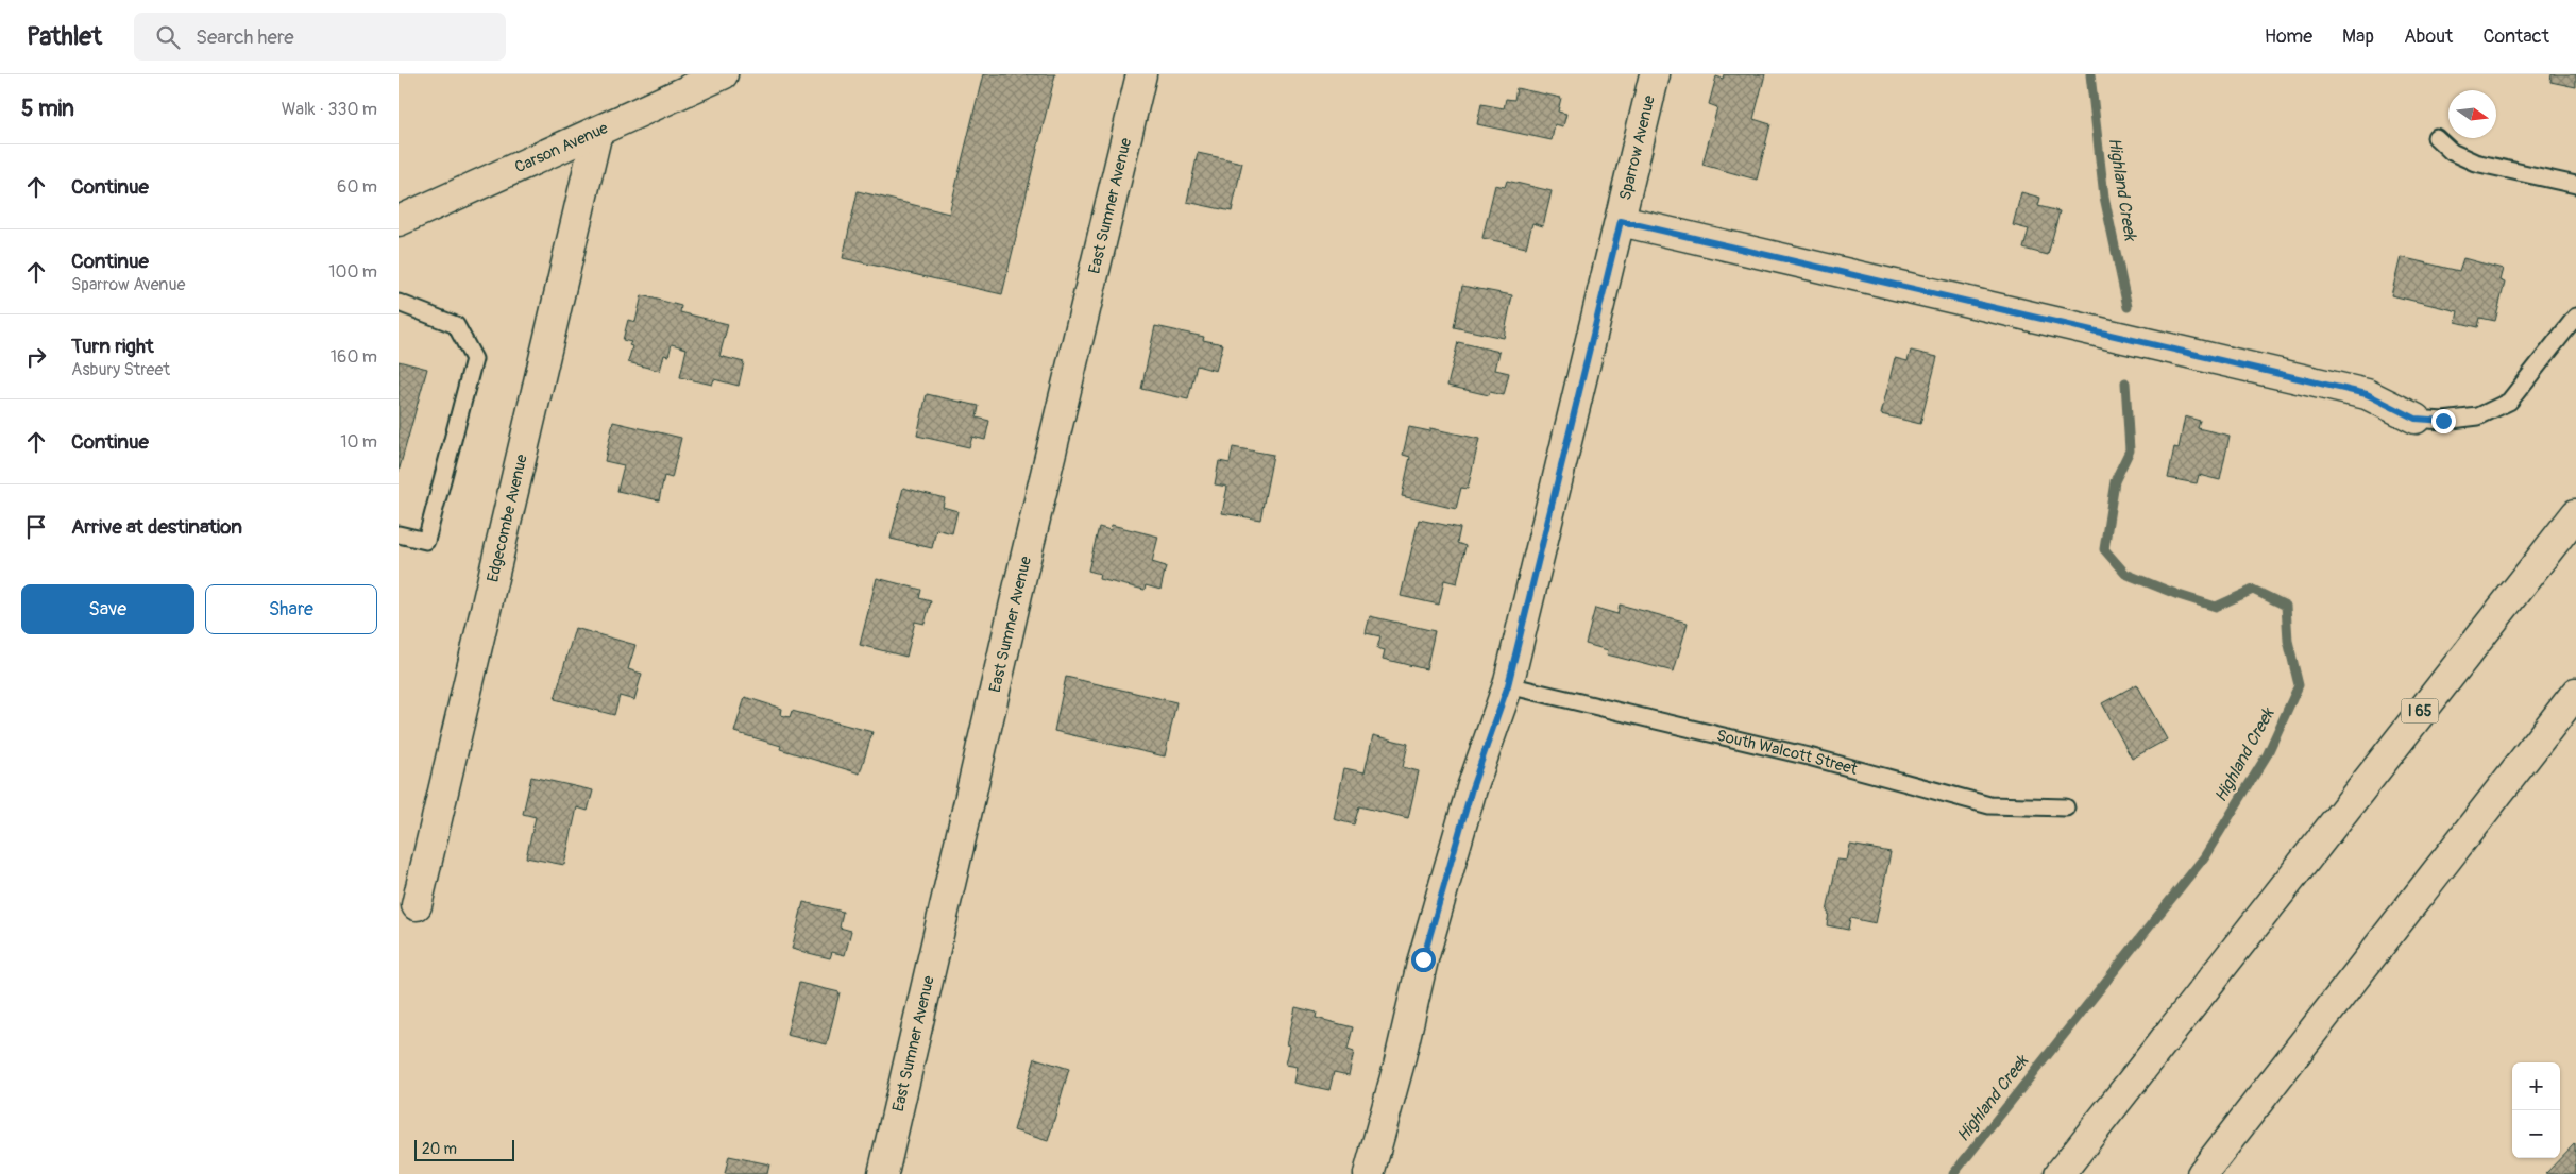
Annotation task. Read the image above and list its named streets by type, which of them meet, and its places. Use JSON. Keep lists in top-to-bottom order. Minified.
{"streets":{"main road":["Carson Avenue","Sparrow Avenue","East Sumner Avenue","Edgecombe Avenue","I 65"],"lane":["South Walcott Street"]},"crossings":[["Carson Avenue","Edgecombe Avenue"],["Sparrow Avenue","South Walcott Street"]],"water":["Highland Creek"],"scale_bar":"20 m","north":"right","page":{"header":"Pathlet","search":"Search here","nav":["Home","Map","About","Contact"],"heading":["5 min","Walk · 330 m"],"list":[["Continue","60 m"],["Continue","Sparrow Avenue","100 m"],["Turn right","Asbury Street","160 m"],["Continue","10 m"],"Arrive at destination"],"buttons":["Save","Share"],"map_buttons":["+","−"],"scale":"20 m"}}
